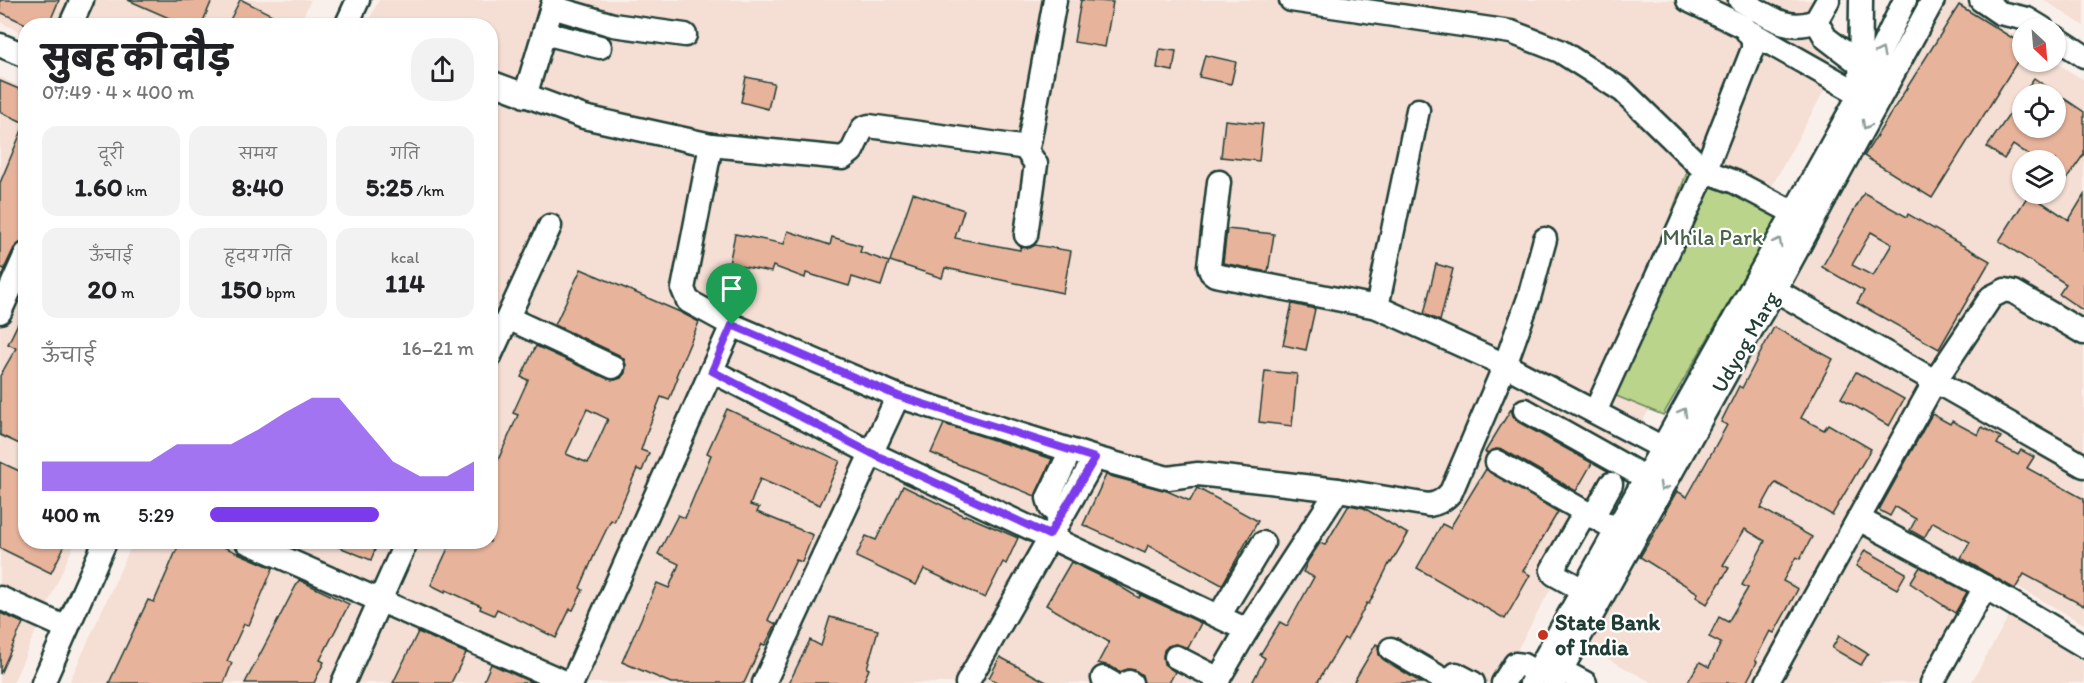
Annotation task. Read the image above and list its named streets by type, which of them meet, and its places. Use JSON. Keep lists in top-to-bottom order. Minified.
{"streets":{"street":["Udyog Marg"]},"parks":["Mhila Park"],"places":["State Bank of India"],"north":"bottom right","page":{"heading":["सुबह की दौड़","07:49 · 4 × 400 m"],"stats":[["दूरी","1.60 km"],["समय","8:40"],["गति","5:25 /km"],["ऊँचाई","20 m"],["हृदय गति","150 bpm"],["kcal","114"]],"chart":["ऊँचाई","16–21 m"],"list":[{"name":"400 m","note":"5:29"}]}}
